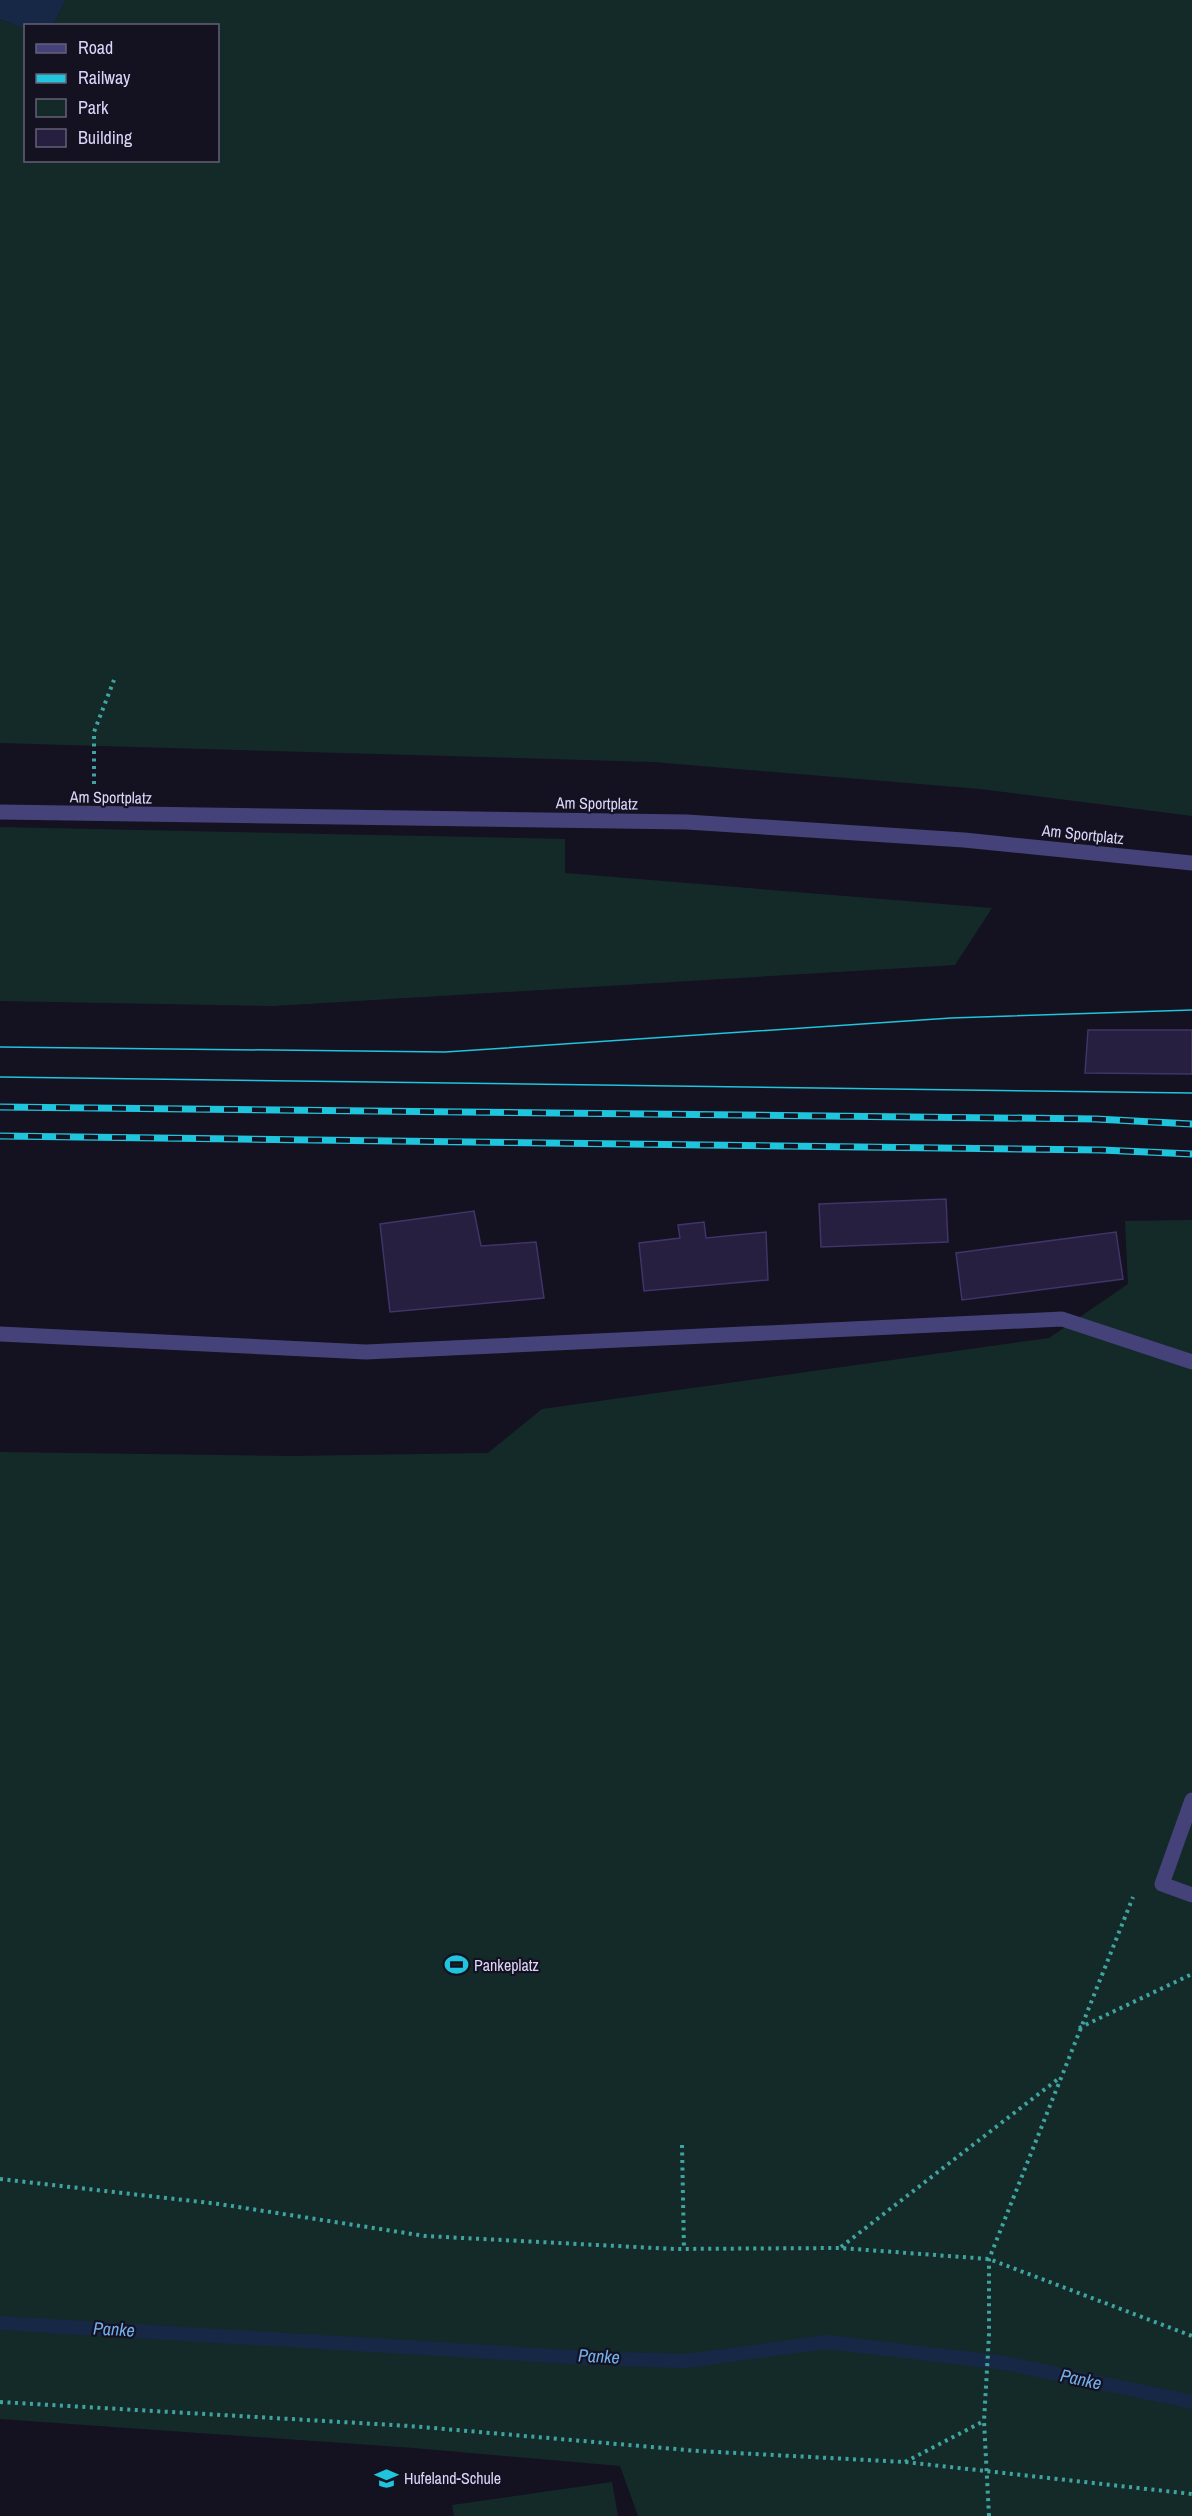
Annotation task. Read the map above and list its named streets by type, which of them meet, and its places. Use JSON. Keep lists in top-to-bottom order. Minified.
{"streets":{"street":["Am Sportplatz"]},"water":["Panke"],"places":{"sports":["Pankeplatz"],"school or university":["Hufeland-Schule"]},"legend":["Road","Railway","Park","Building"]}
